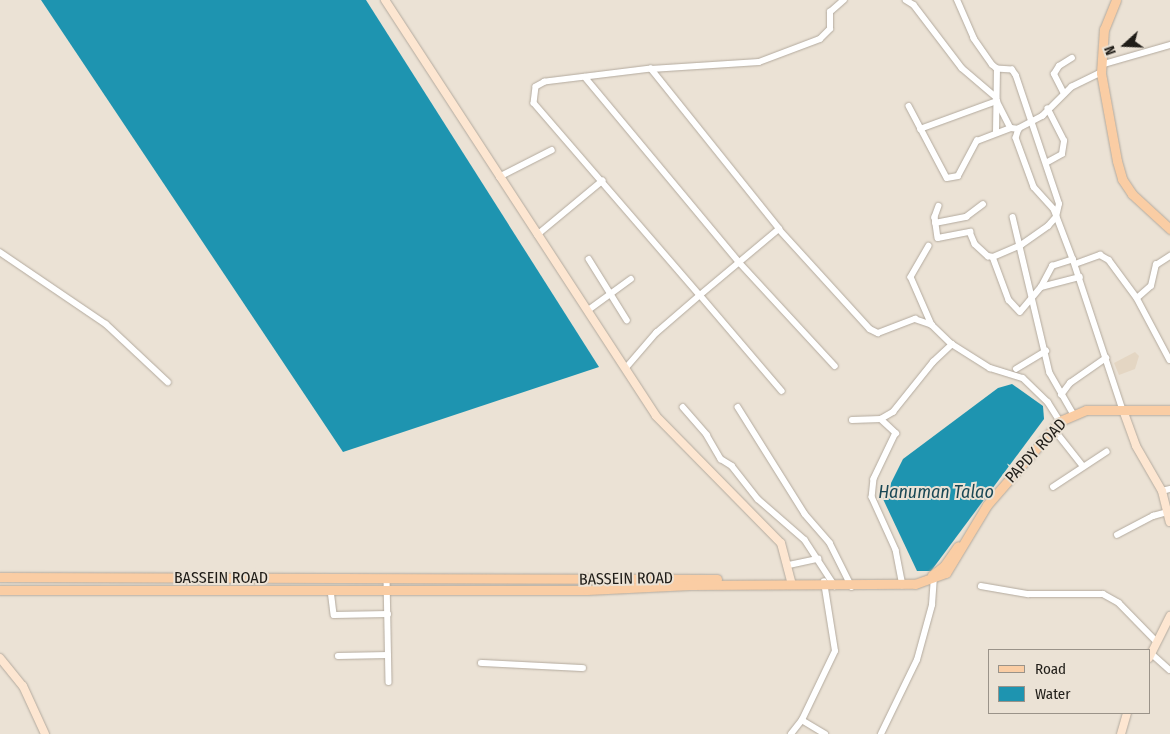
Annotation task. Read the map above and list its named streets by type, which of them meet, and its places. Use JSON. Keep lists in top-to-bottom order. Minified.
{"streets":{"main road":["PAPDY ROAD","BASSEIN ROAD"]},"crossings":[["PAPDY ROAD","BASSEIN ROAD"]],"water":["Hanuman Talao"],"legend":["Road","Water"],"north":"left"}
